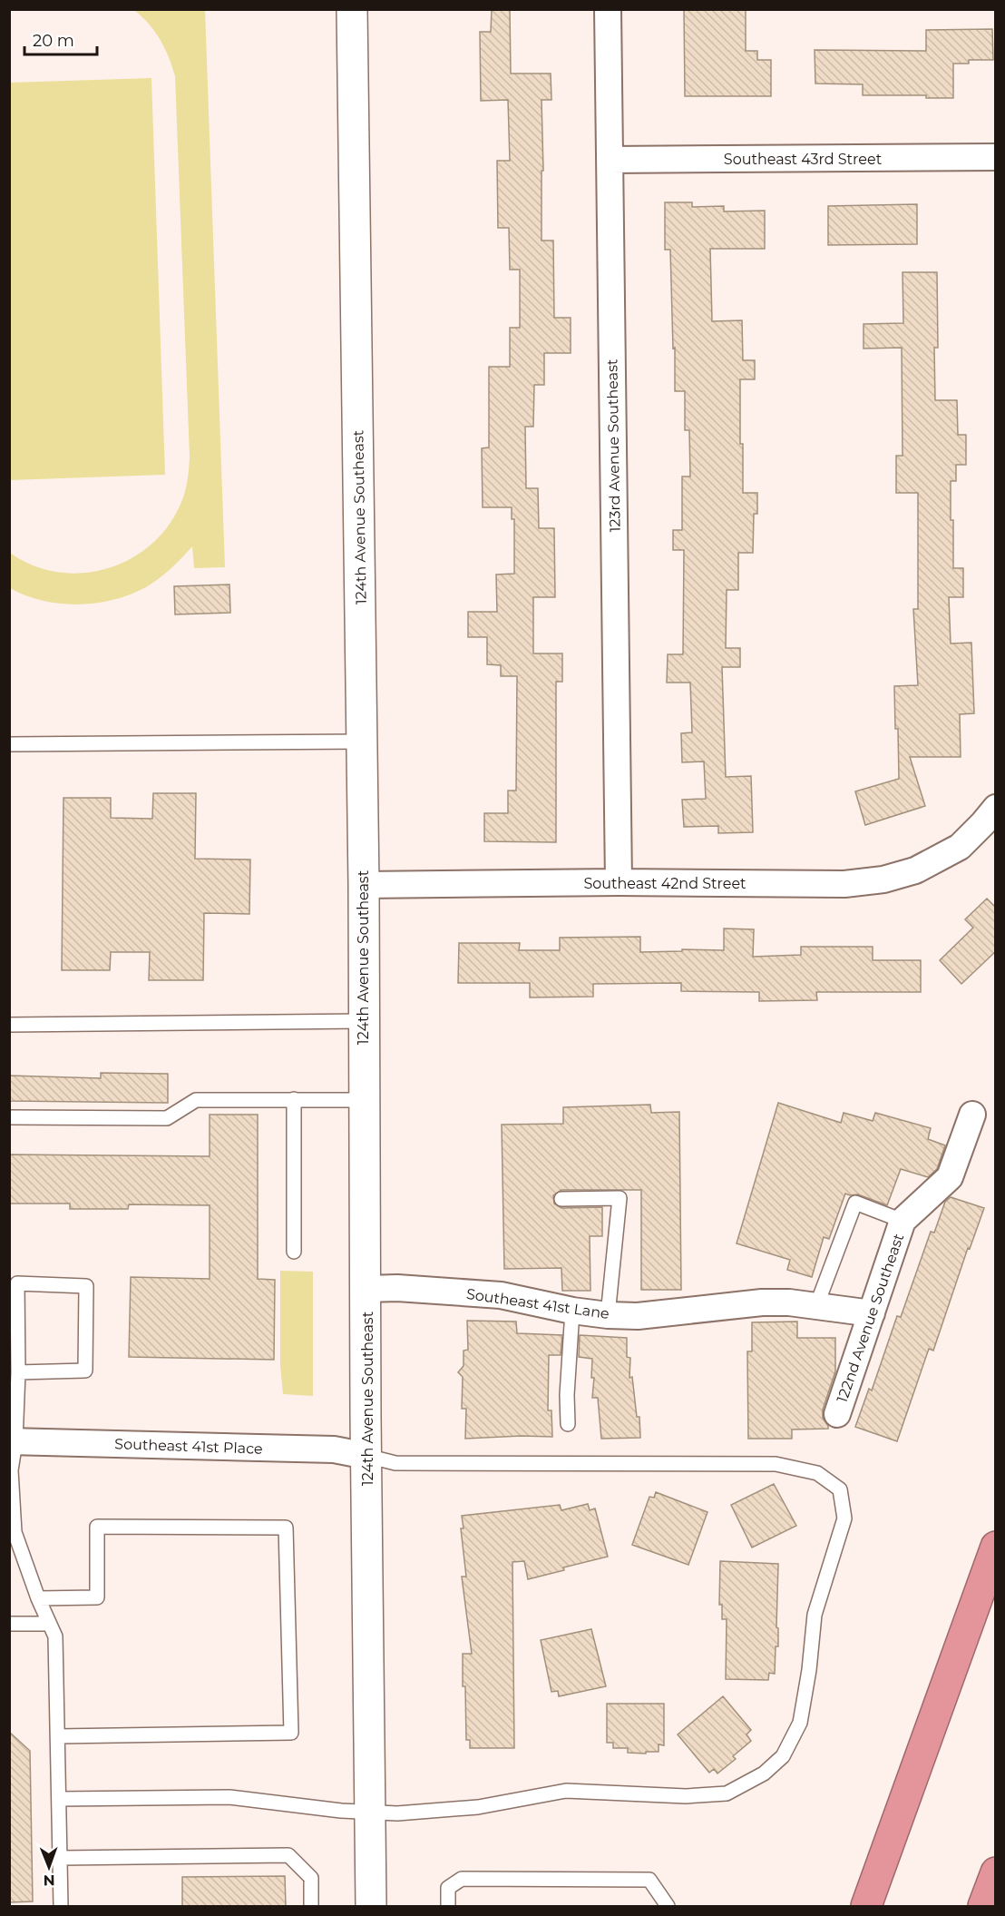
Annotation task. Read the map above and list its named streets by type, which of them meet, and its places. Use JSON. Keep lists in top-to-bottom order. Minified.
{"streets":{"street":["Southeast 43rd Street","123rd Avenue Southeast","124th Avenue Southeast","Southeast 42nd Street","Southeast 41st Lane","122nd Avenue Southeast","Southeast 41st Place"]},"crossings":[["Southeast 43rd Street","123rd Avenue Southeast"],["123rd Avenue Southeast","Southeast 42nd Street"],["124th Avenue Southeast","Southeast 42nd Street"],["124th Avenue Southeast","Southeast 41st Lane"],["124th Avenue Southeast","Southeast 41st Place"],["Southeast 41st Lane","122nd Avenue Southeast"]],"scale_bar":"20 m","north":"bottom"}
